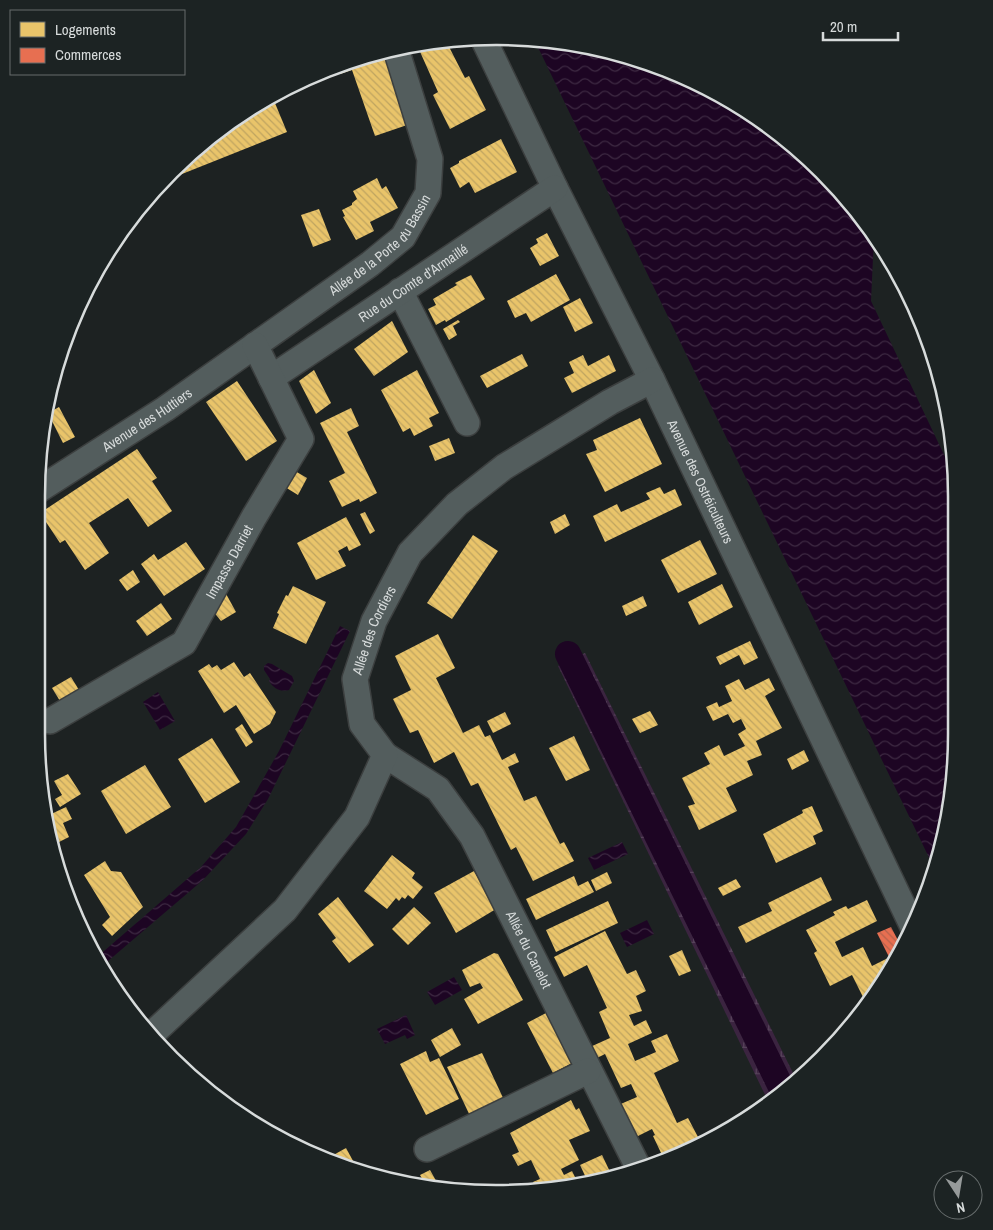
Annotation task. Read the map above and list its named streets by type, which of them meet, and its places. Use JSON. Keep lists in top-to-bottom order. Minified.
{"streets":{"street":["Allée de la Porte du Bassin","Rue du Comte d'Armaillé","Avenue des Huttiers","Avenue des Ostréiculteurs","Impasse Darriet","Allée des Cordiers","Allée du Canelot"]},"crossings":[["Allée de la Porte du Bassin","Avenue des Huttiers"],["Allée de la Porte du Bassin","Impasse Darriet"],["Rue du Comte d'Armaillé","Avenue des Ostréiculteurs"],["Rue du Comte d'Armaillé","Impasse Darriet"],["Avenue des Huttiers","Impasse Darriet"],["Avenue des Ostréiculteurs","Allée des Cordiers"],["Allée des Cordiers","Allée du Canelot"]],"legend":["Logements","Commerces"],"scale_bar":"20 m","north":"bottom"}
